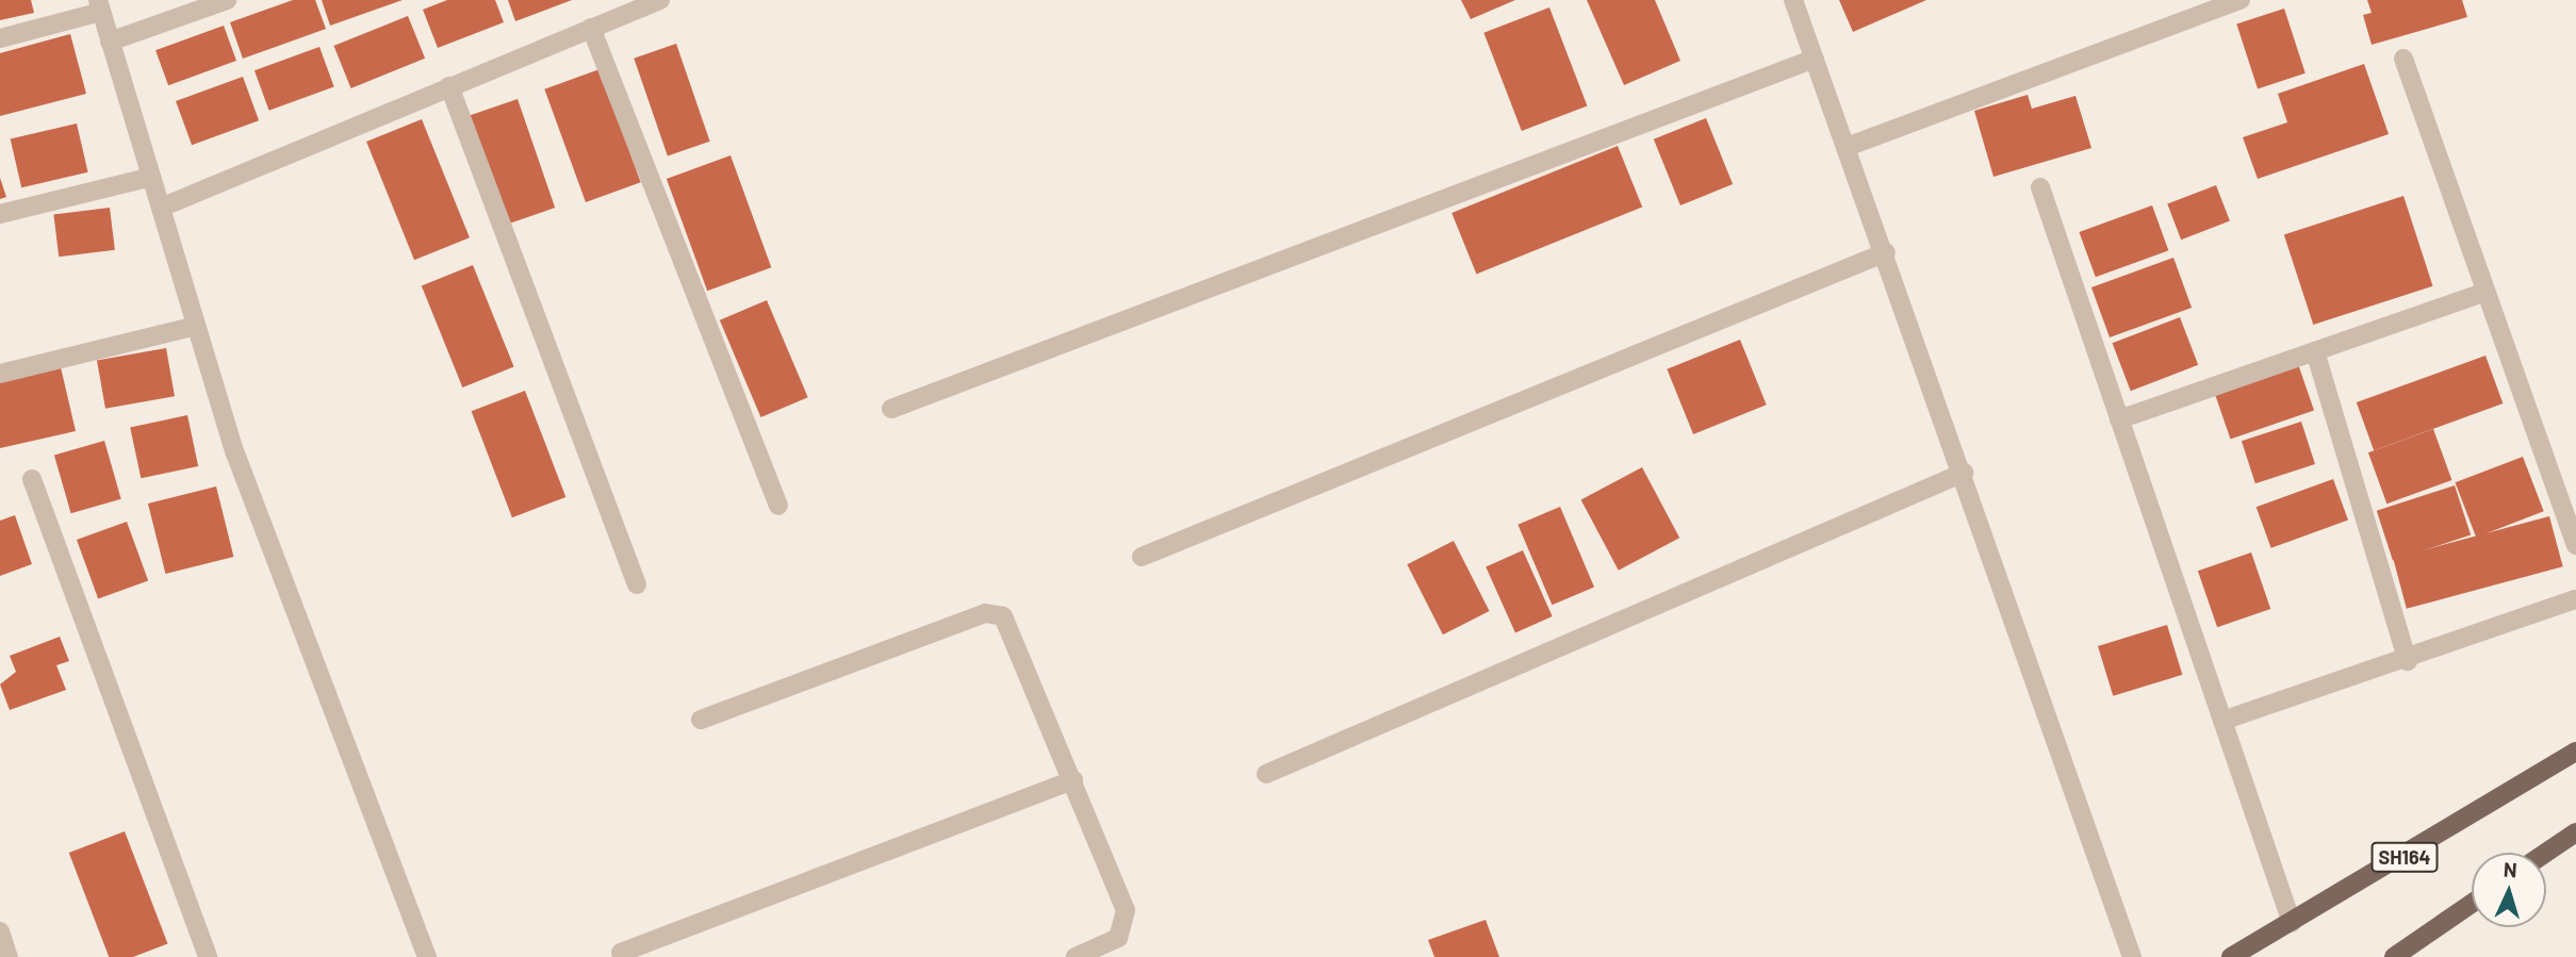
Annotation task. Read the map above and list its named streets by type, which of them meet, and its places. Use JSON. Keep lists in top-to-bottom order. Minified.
{"streets":{"main road":["SH164"]},"north":"top"}
